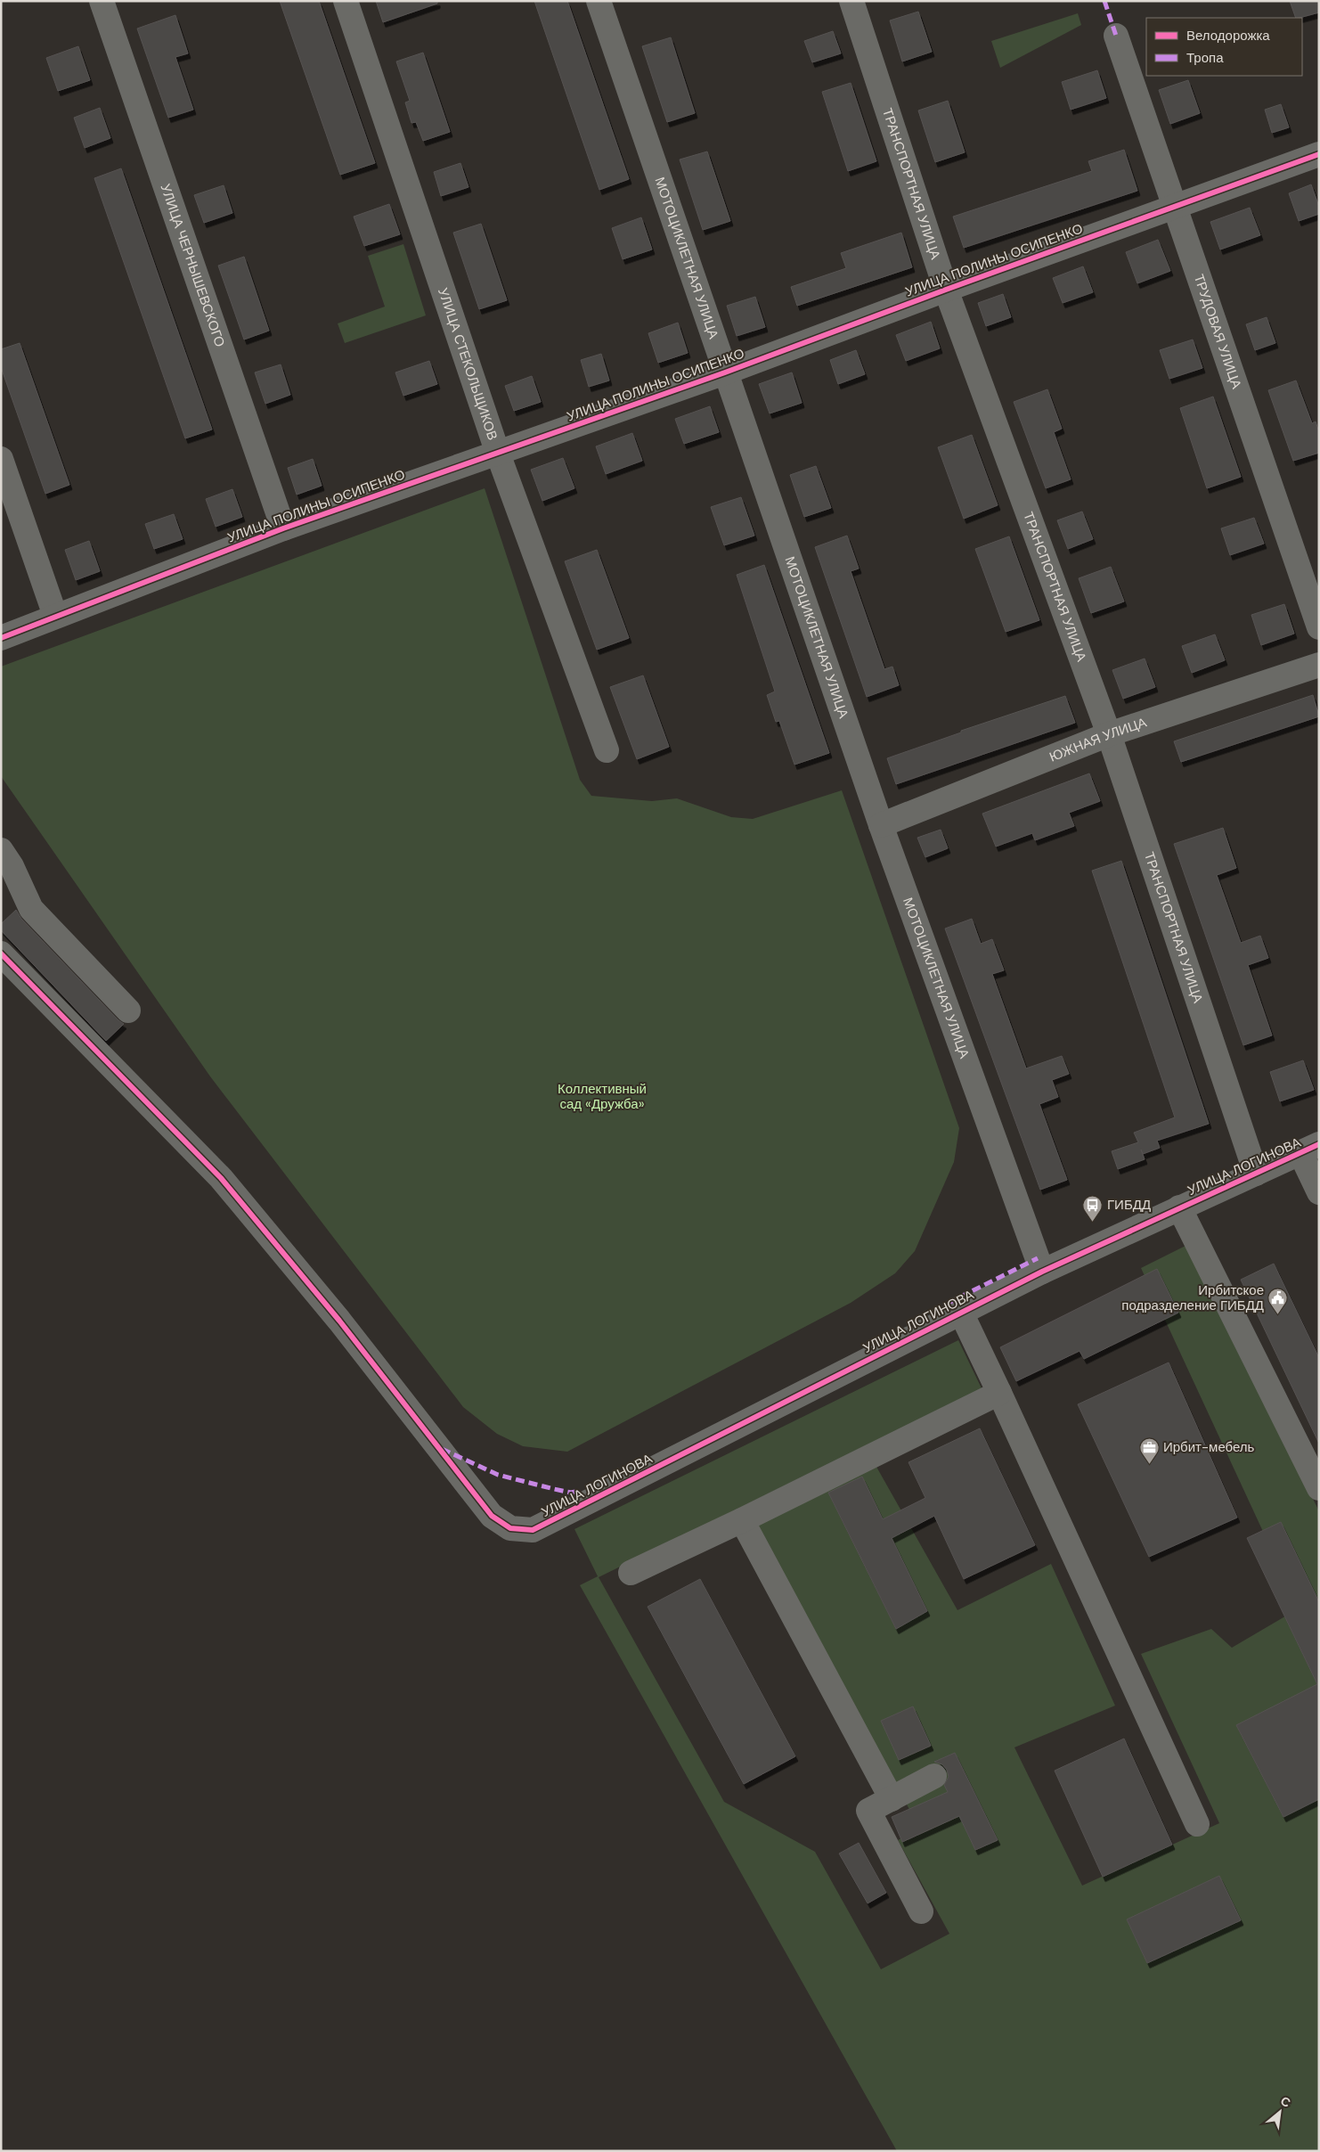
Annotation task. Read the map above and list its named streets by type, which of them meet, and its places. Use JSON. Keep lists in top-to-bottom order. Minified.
{"streets":{"street":["ТРАНСПОРТНАЯ УЛИЦА","МОТОЦИКЛЕТНАЯ УЛИЦА","УЛИЦА ПОЛИНЫ ОСИПЕНКО","УЛИЦА ЧЕРНЫШЕВСКОГО","ТРУДОВАЯ УЛИЦА","УЛИЦА СТЕКОЛЬЩИКОВ","ЮЖНАЯ УЛИЦА","УЛИЦА ЛОГИНОВА"]},"crossings":[["ТРАНСПОРТНАЯ УЛИЦА","УЛИЦА ПОЛИНЫ ОСИПЕНКО"],["ТРАНСПОРТНАЯ УЛИЦА","ЮЖНАЯ УЛИЦА"],["ТРАНСПОРТНАЯ УЛИЦА","УЛИЦА ЛОГИНОВА"],["МОТОЦИКЛЕТНАЯ УЛИЦА","УЛИЦА ПОЛИНЫ ОСИПЕНКО"],["МОТОЦИКЛЕТНАЯ УЛИЦА","ЮЖНАЯ УЛИЦА"],["МОТОЦИКЛЕТНАЯ УЛИЦА","УЛИЦА ЛОГИНОВА"],["УЛИЦА ПОЛИНЫ ОСИПЕНКО","УЛИЦА ЧЕРНЫШЕВСКОГО"],["УЛИЦА ПОЛИНЫ ОСИПЕНКО","ТРУДОВАЯ УЛИЦА"],["УЛИЦА ПОЛИНЫ ОСИПЕНКО","УЛИЦА СТЕКОЛЬЩИКОВ"]],"parks":["Коллективный сад «Дружба»"],"places":{"bus stop":["ГИБДД"],"public building":["Ирбитское подразделение ГИБДД"],"office":["Ирбит-мебель"]},"legend":["Велодорожка","Тропа"],"north":"top right"}
